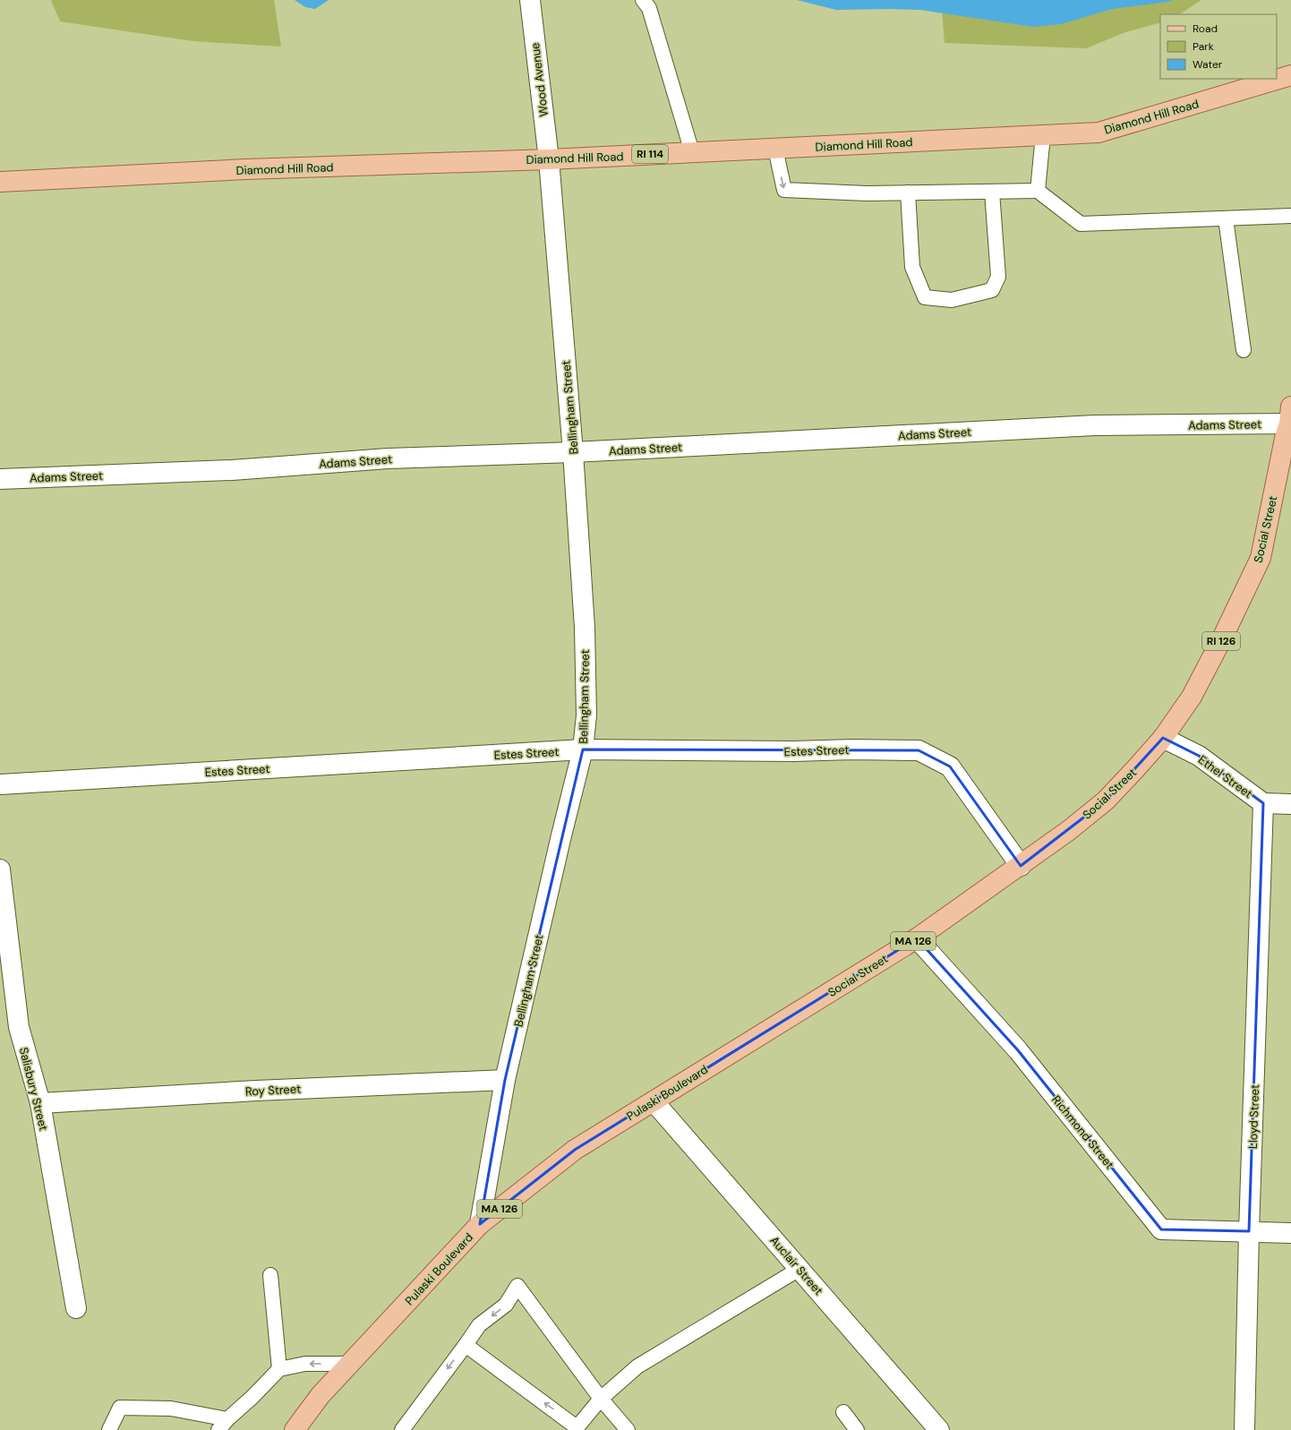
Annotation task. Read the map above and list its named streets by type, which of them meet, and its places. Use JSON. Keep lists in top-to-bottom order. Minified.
{"streets":{"main road":["Diamond Hill Road","RI 114","Social Street","RI 126","MA 126","Pulaski Boulevard"],"street":["Wood Avenue","Bellingham Street","Adams Street","Estes Street","Ethel Street","Salisbury Street","Roy Street","Lloyd Street","Richmond Street","Auclair Street"]},"crossings":[["Wood Avenue","Diamond Hill Road"],["Wood Avenue","Bellingham Street"],["Diamond Hill Road","Bellingham Street"],["Bellingham Street","Adams Street"],["Bellingham Street","Estes Street"],["Bellingham Street","Roy Street"],["Bellingham Street","Pulaski Boulevard"],["Adams Street","Social Street"],["Social Street","Estes Street"],["Social Street","Ethel Street"],["Social Street","Pulaski Boulevard"],["Social Street","Richmond Street"],["Ethel Street","Lloyd Street"],["Salisbury Street","Roy Street"],["Pulaski Boulevard","Auclair Street"],["Lloyd Street","Richmond Street"]],"legend":["Road","Park","Water"]}
